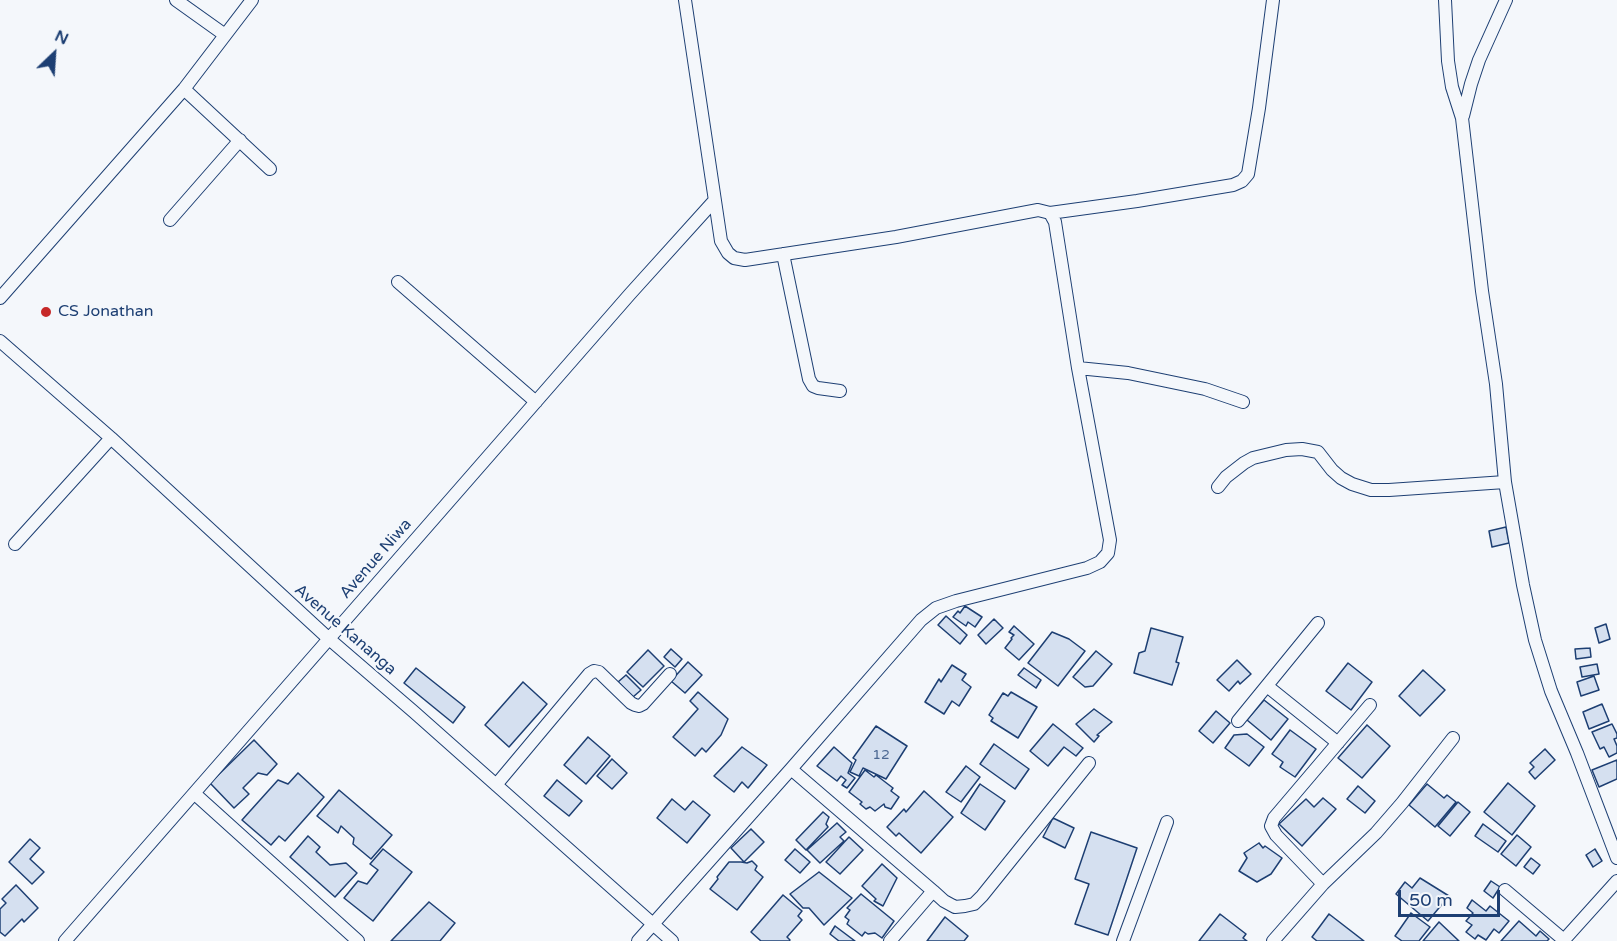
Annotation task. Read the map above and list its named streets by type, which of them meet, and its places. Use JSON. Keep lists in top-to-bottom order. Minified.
{"streets":{"street":["Avenue Niwa","Avenue Kananga"]},"crossings":[["Avenue Niwa","Avenue Kananga"]],"places":["CS Jonathan"],"house_numbers":["12"],"scale_bar":"50 m","north":"top right"}
